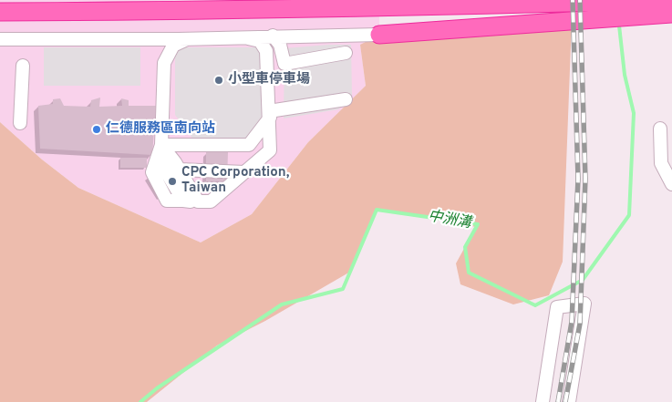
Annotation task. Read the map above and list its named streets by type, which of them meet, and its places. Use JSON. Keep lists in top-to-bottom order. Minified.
{"water":["中洲溝"],"places":["小型車停車場","仁德服務區南向站","CPC Corporation, Taiwan"]}
